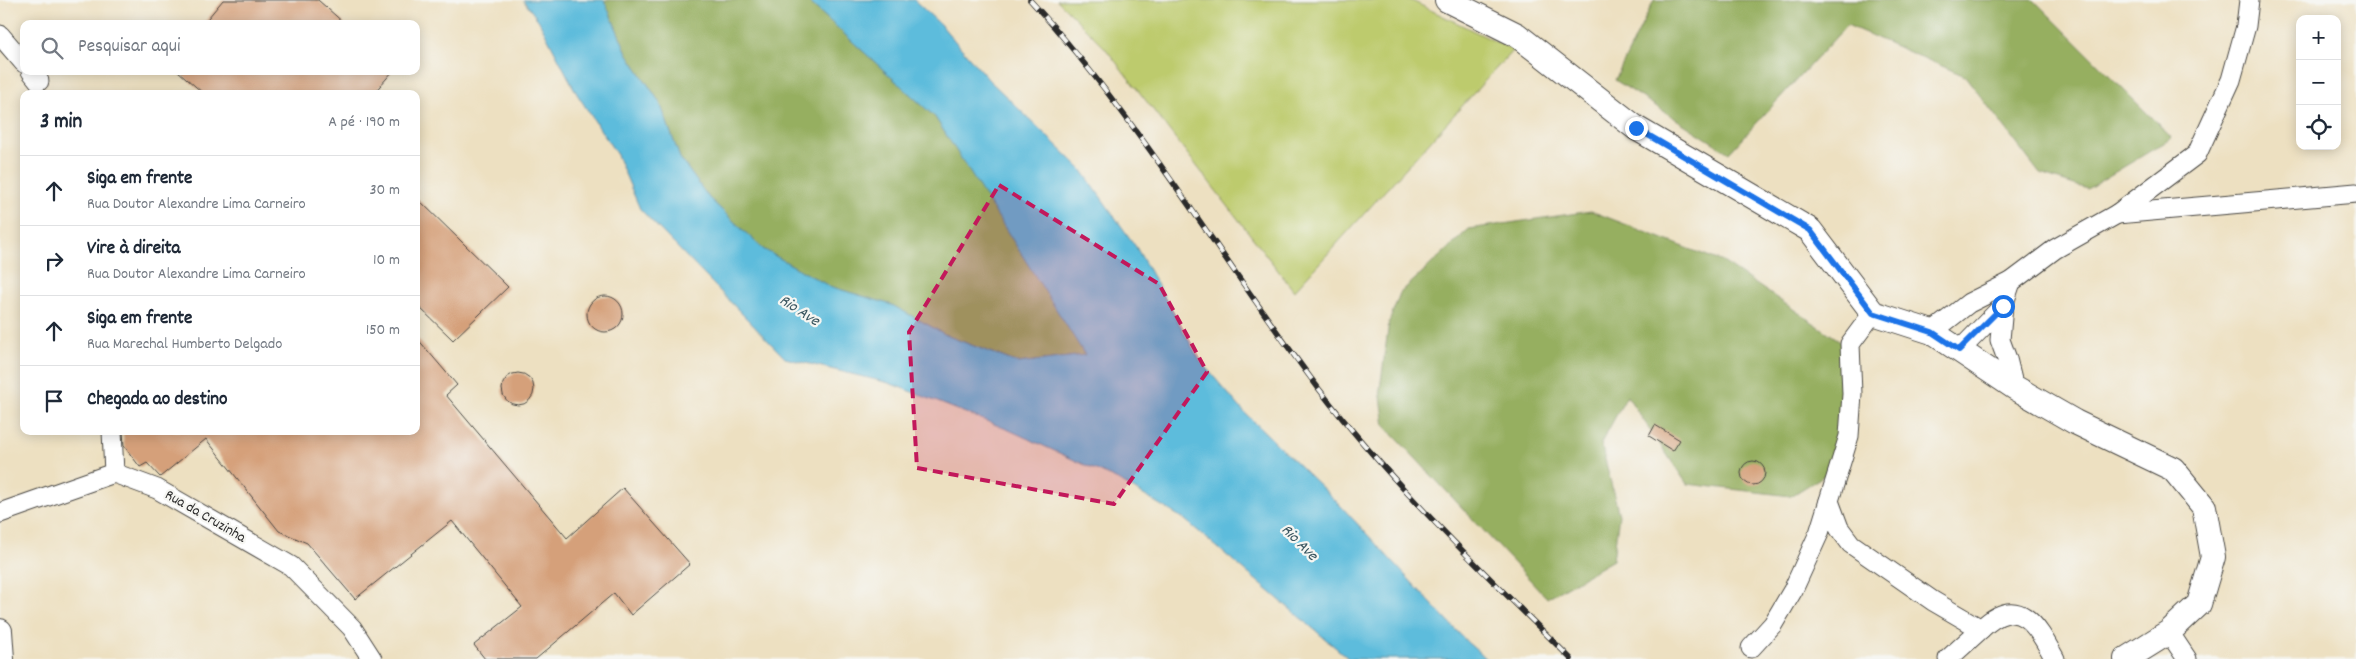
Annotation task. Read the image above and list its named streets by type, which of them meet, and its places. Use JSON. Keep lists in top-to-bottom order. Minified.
{"streets":{"street":["Rua da Cruzinha"]},"water":["Rio Ave"],"page":{"map_buttons":["+","−"],"search":"Pesquisar aqui","heading":["3 min","A pé · 190 m"],"list":[["Siga em frente","Rua Doutor Alexandre Lima Carneiro","30 m"],["Vire à direita","Rua Doutor Alexandre Lima Carneiro","10 m"],["Siga em frente","Rua Marechal Humberto Delgado","150 m"],"Chegada ao destino"]}}
